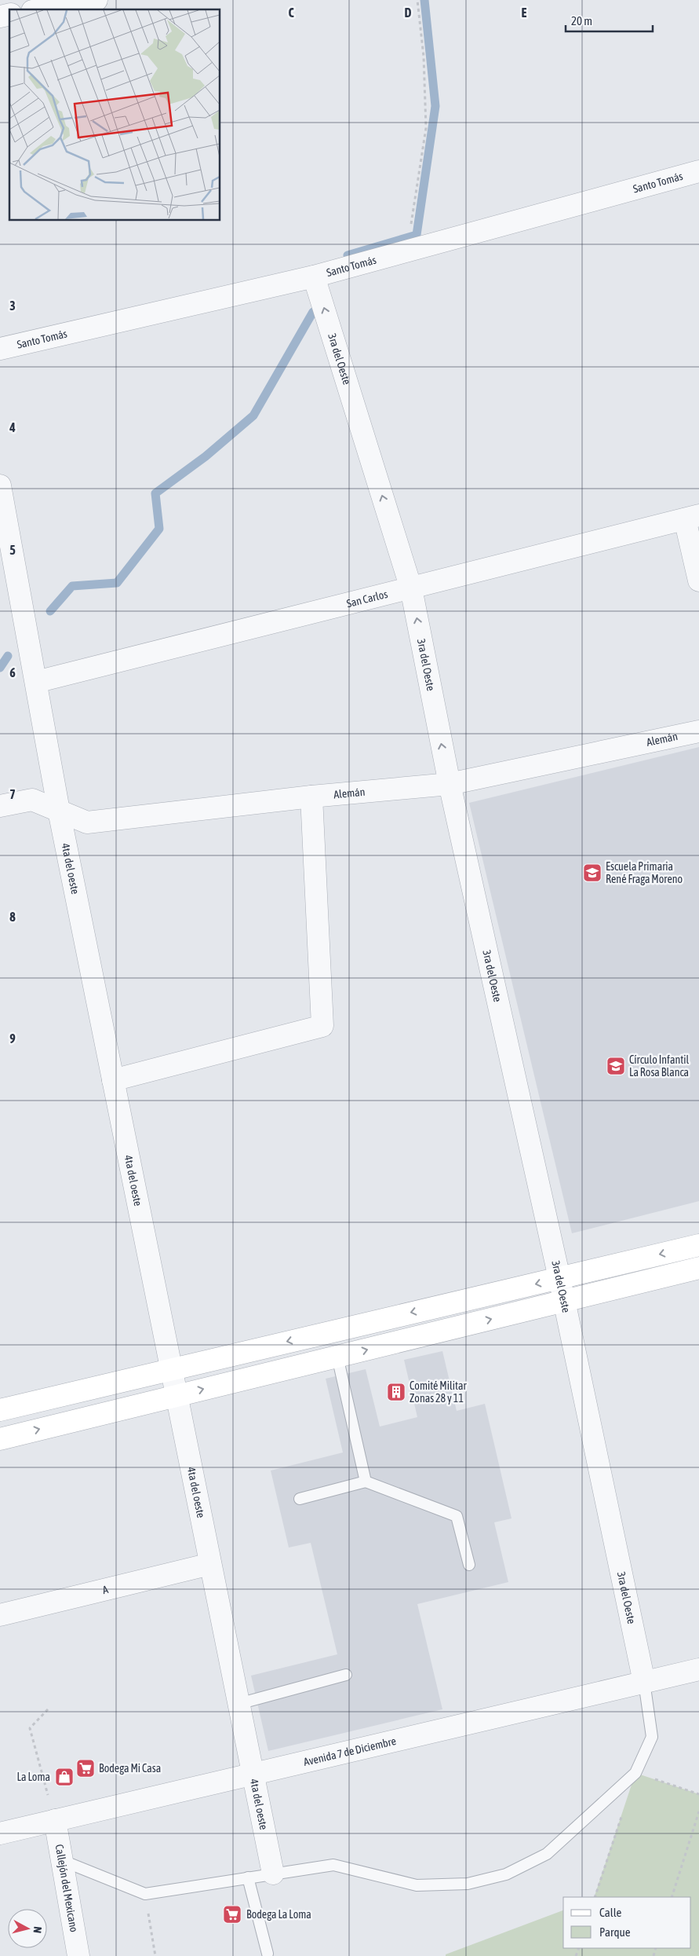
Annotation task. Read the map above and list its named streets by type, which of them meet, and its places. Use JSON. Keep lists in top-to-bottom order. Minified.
{"streets":{"street":["Santo Tomás","3ra del Oeste","San Carlos","Alemán","4ta del oeste","A","Avenida 7 de Diciembre","Callejón del Mexicano"]},"crossings":[["Santo Tomás","3ra del Oeste"],["3ra del Oeste","San Carlos"],["3ra del Oeste","Alemán"],["3ra del Oeste","Avenida 7 de Diciembre"],["San Carlos","4ta del oeste"],["Alemán","4ta del oeste"],["4ta del oeste","A"],["4ta del oeste","Avenida 7 de Diciembre"],["Avenida 7 de Diciembre","Callejón del Mexicano"]],"one_way":["3ra del Oeste"],"places":{"school or university":["Escuela Primaria René Fraga Moreno","Círculo Infantil La Rosa Blanca"],"building":["Comité Militar Zonas 28 y 11"],"supermarket":["Bodega Mi Casa","Bodega La Loma"],"shop":["La Loma"]},"legend":["Calle","Parque"],"scale_bar":"20 m","north":"right","grid":{"columns":["C","D","E"],"rows":["3","4","5","6","7","8","9"]}}
